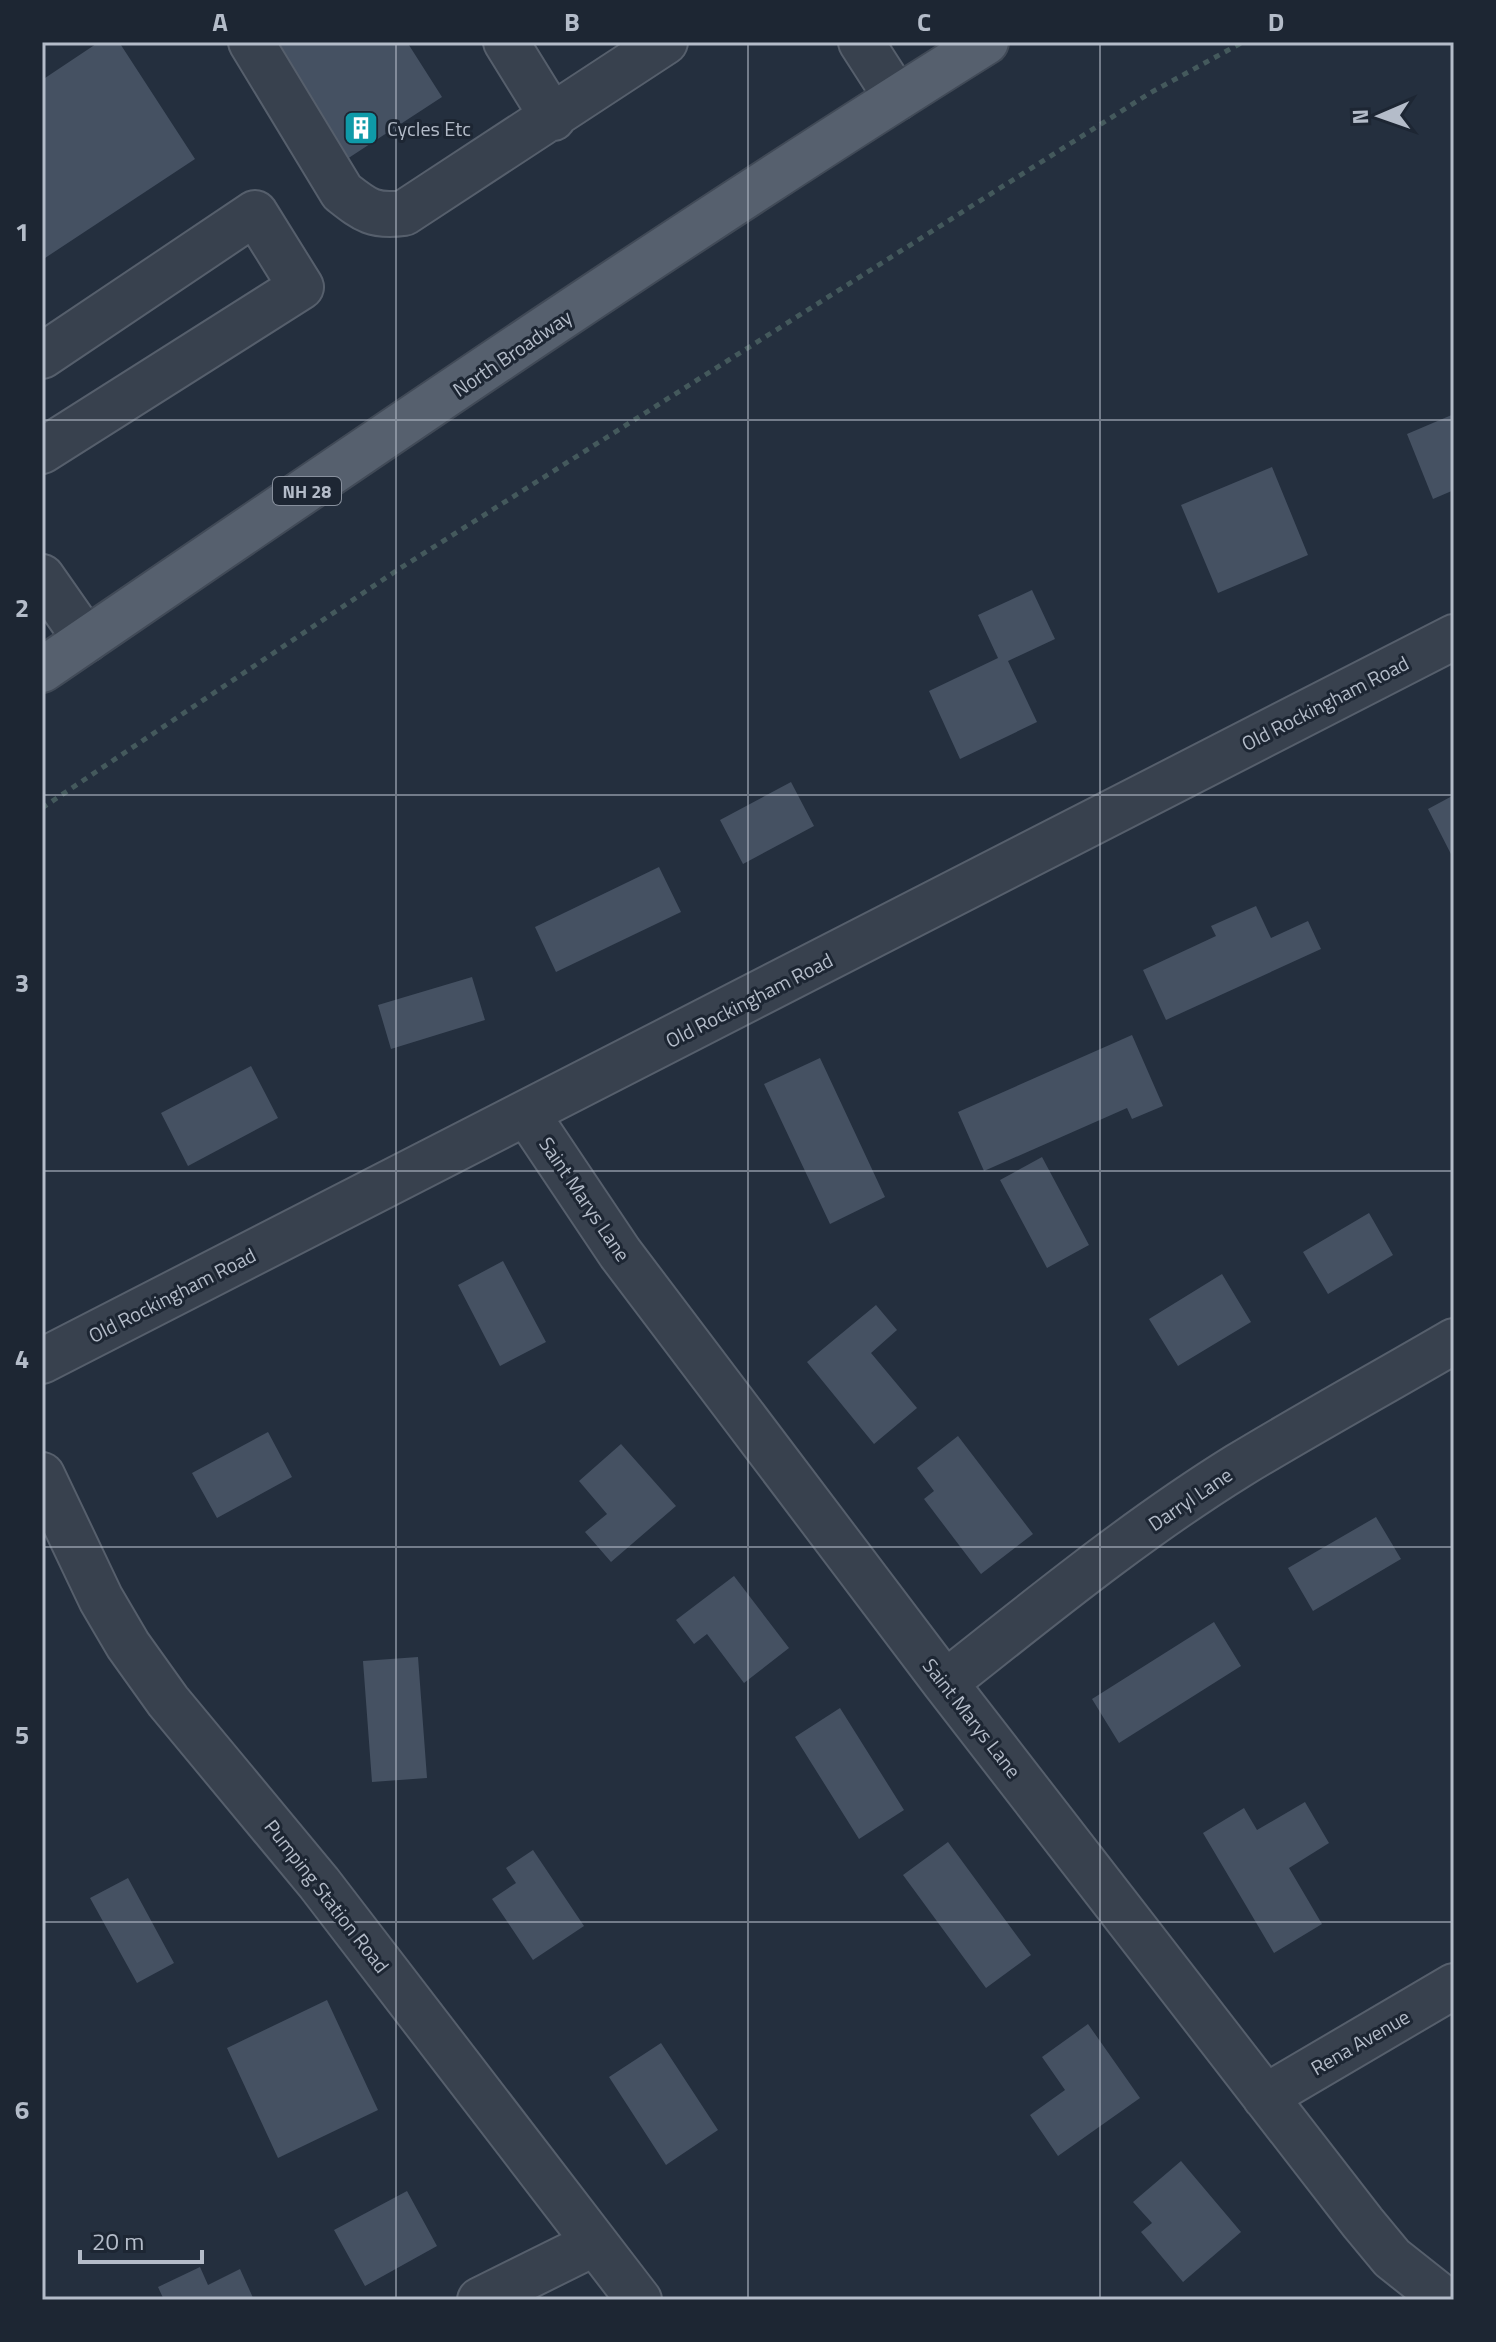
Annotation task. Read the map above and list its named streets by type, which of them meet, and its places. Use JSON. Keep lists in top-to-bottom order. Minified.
{"streets":{"main road":["North Broadway","NH 28"],"street":["Old Rockingham Road","Saint Marys Lane","Darryl Lane","Pumping Station Road","Rena Avenue"]},"crossings":[["Old Rockingham Road","Saint Marys Lane"],["Saint Marys Lane","Darryl Lane"],["Saint Marys Lane","Rena Avenue"]],"places":{"building":["Cycles Etc"]},"scale_bar":"20 m","north":"left","grid":{"columns":["A","B","C","D"],"rows":["1","2","3","4","5","6"]}}
